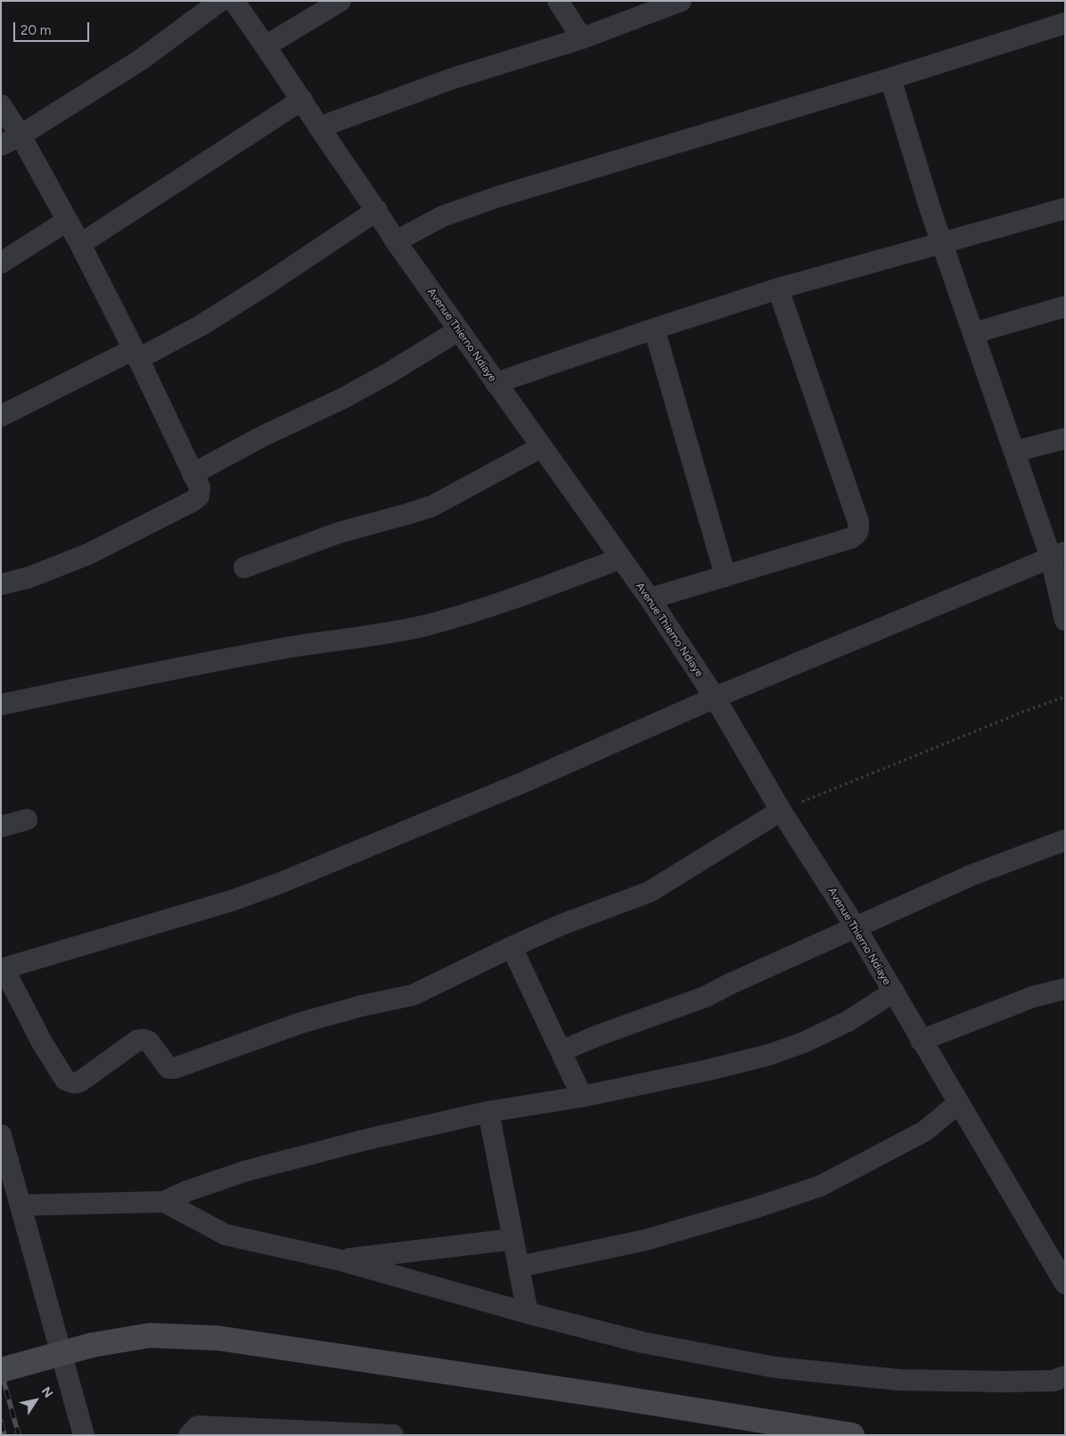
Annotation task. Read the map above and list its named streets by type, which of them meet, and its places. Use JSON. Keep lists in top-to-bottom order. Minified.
{"streets":{"street":["Avenue Thierno Ndiaye"]},"scale_bar":"20 m","north":"top right"}
